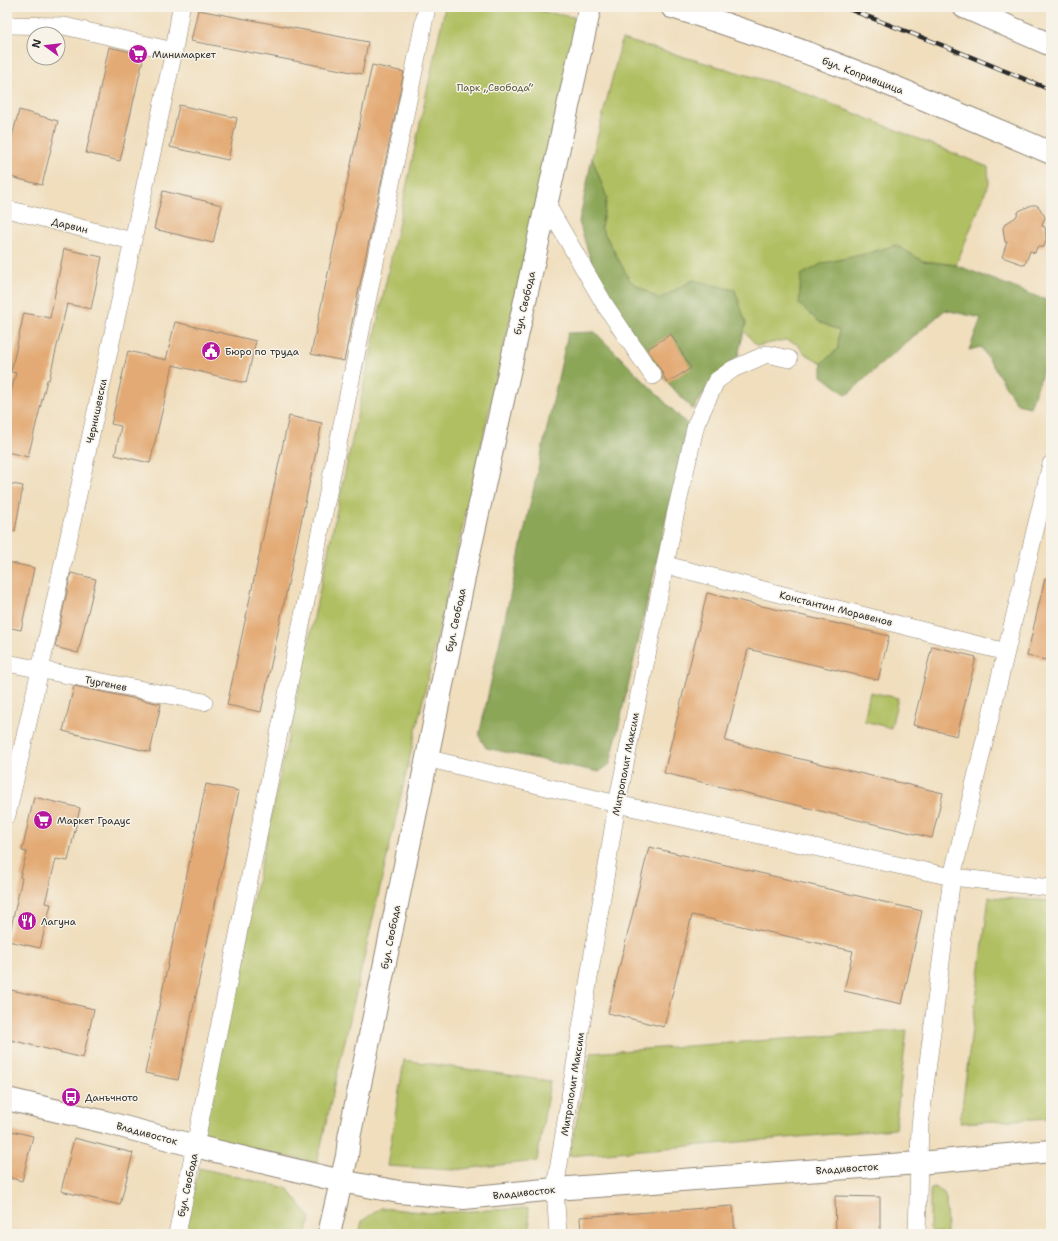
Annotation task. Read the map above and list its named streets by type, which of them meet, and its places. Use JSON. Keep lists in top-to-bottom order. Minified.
{"streets":{"street":["бул. Копривщица","Дарвин","бул. Свобода","Чернишевски","Константин Моравенов","Тургенев","Митрополит Максим","Владивосток"]},"crossings":[["Дарвин","Чернишевски"],["бул. Свобода","Владивосток"],["Чернишевски","Тургенев"],["Константин Моравенов","Митрополит Максим"],["Митрополит Максим","Владивосток"]],"parks":["Парк „Свобода“"],"places":{"supermarket":["Минимаркет","Маркет Градус"],"public building":["Бюро по труда"],"restaurant":["Лагуна"],"bus stop":["Данъчното"]},"north":"left"}
